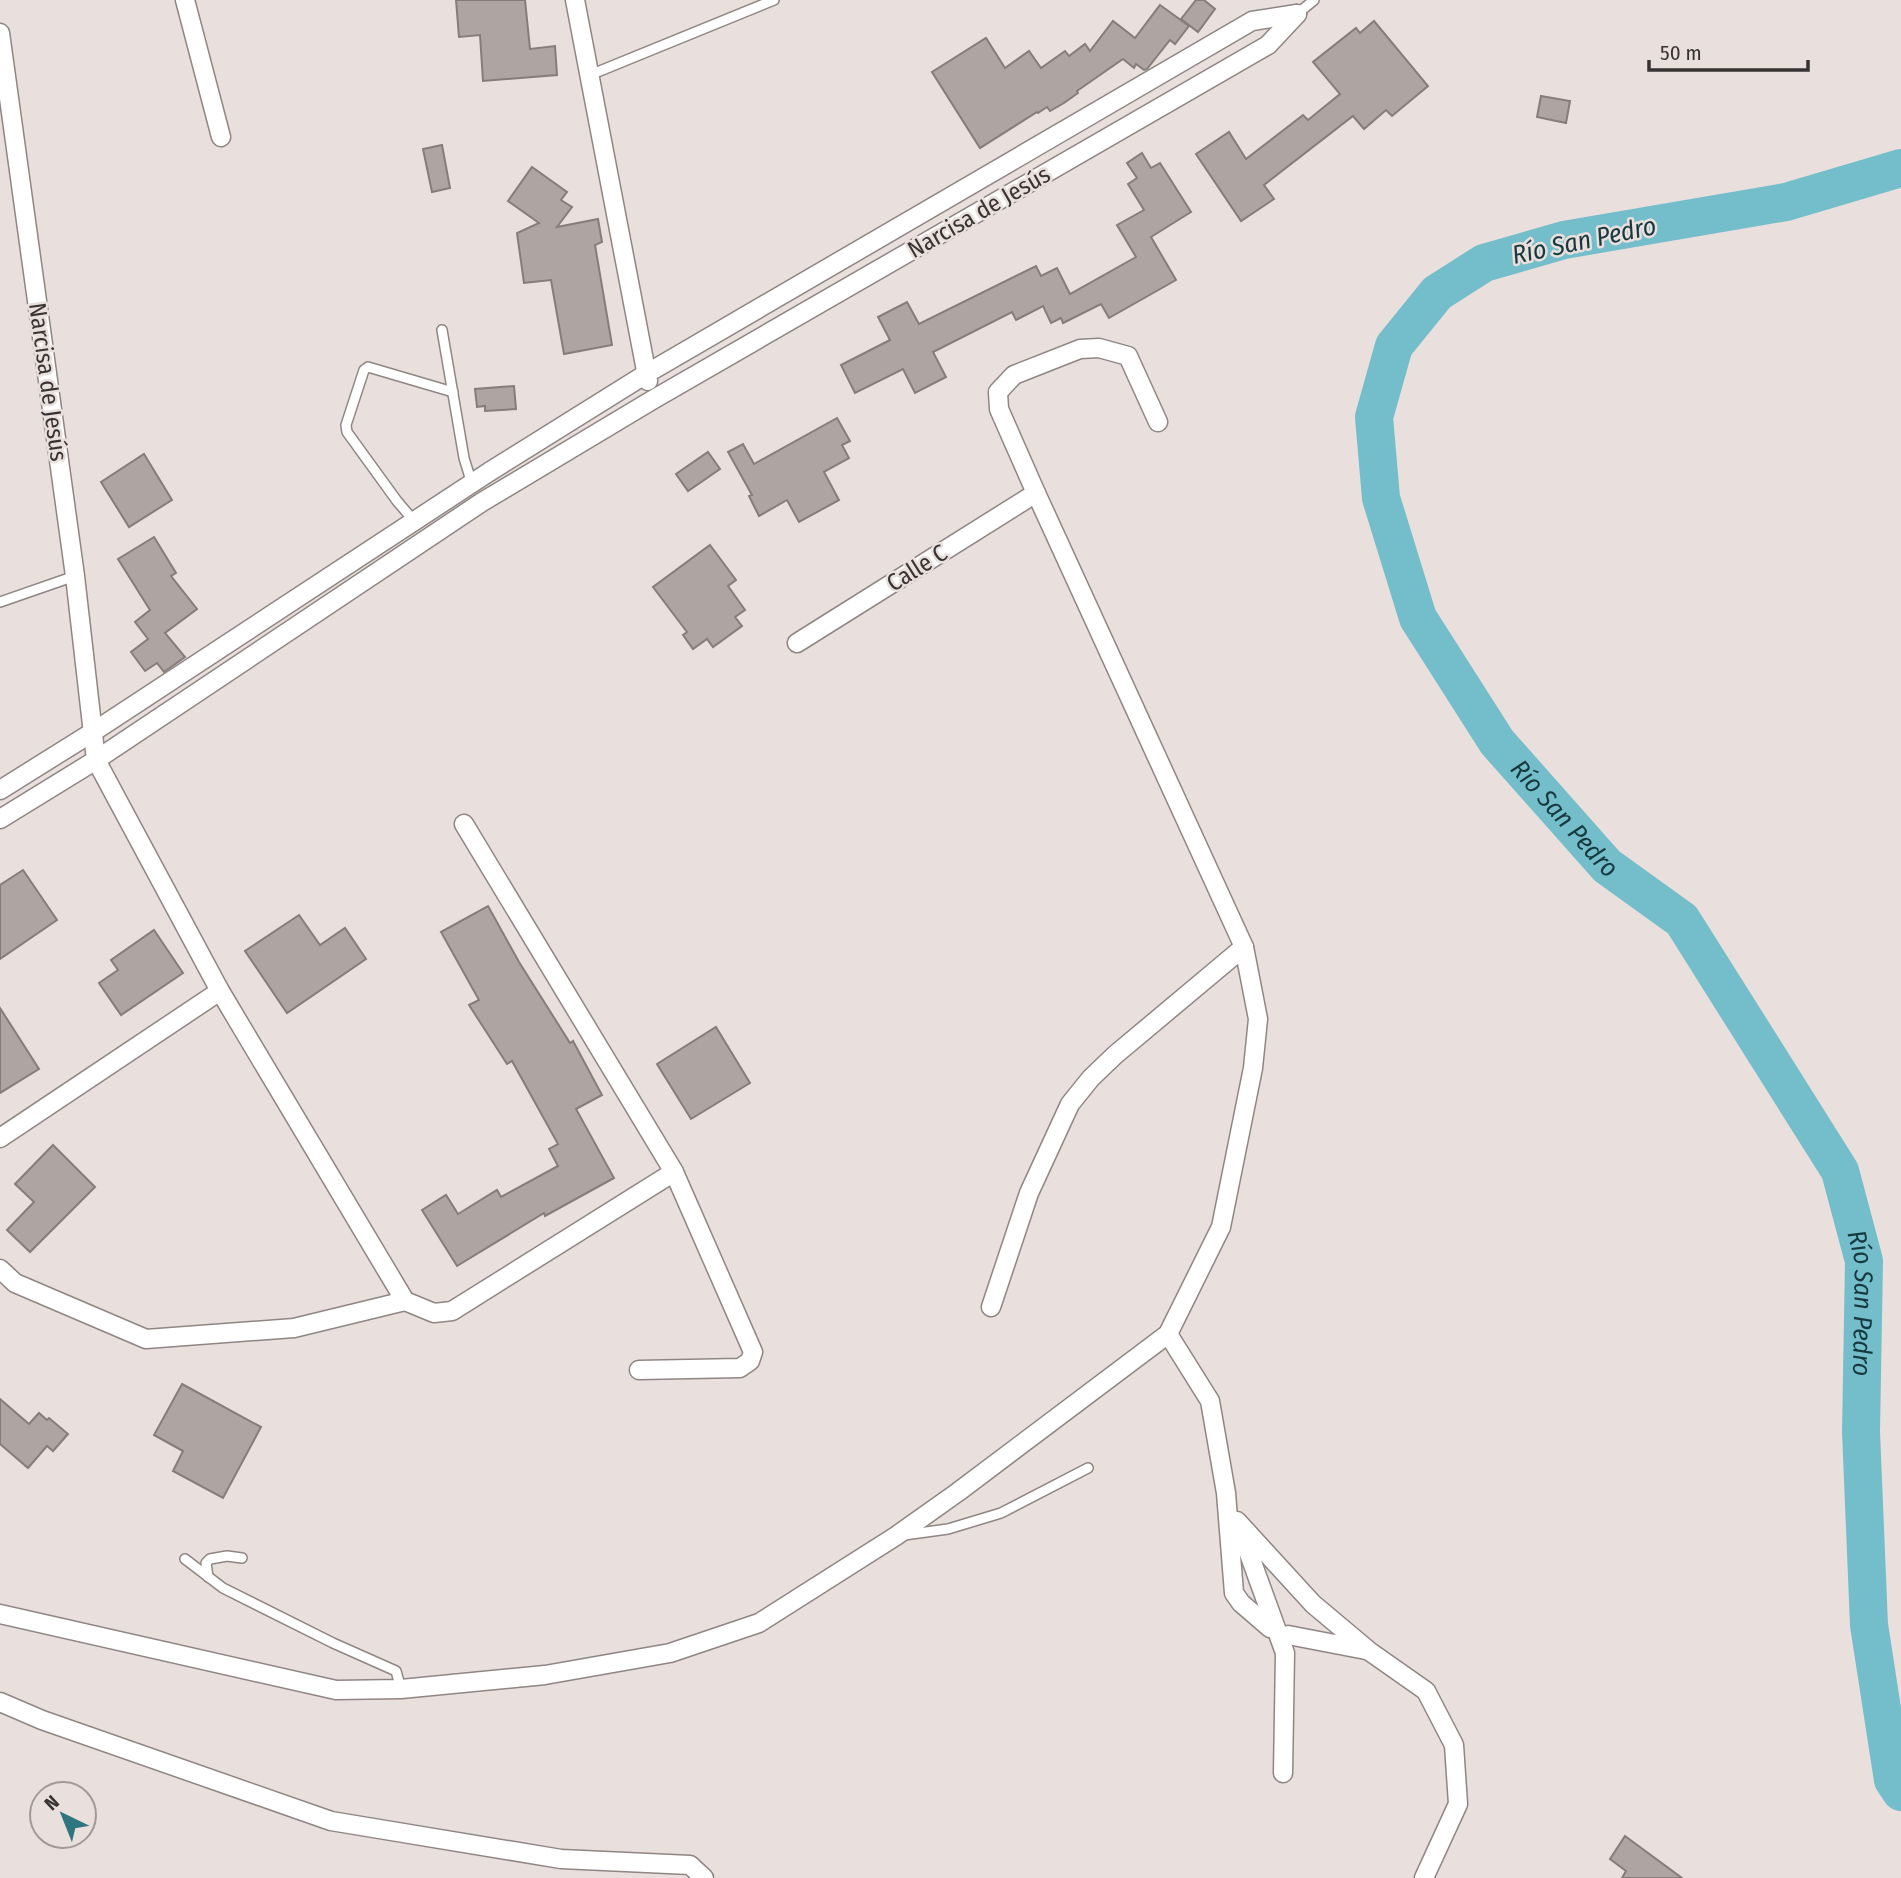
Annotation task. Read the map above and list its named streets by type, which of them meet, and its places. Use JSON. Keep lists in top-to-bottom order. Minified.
{"streets":{"street":["Narcisa de Jesús","Calle C"]},"water":["Río San Pedro"],"scale_bar":"50 m","north":"top left"}
